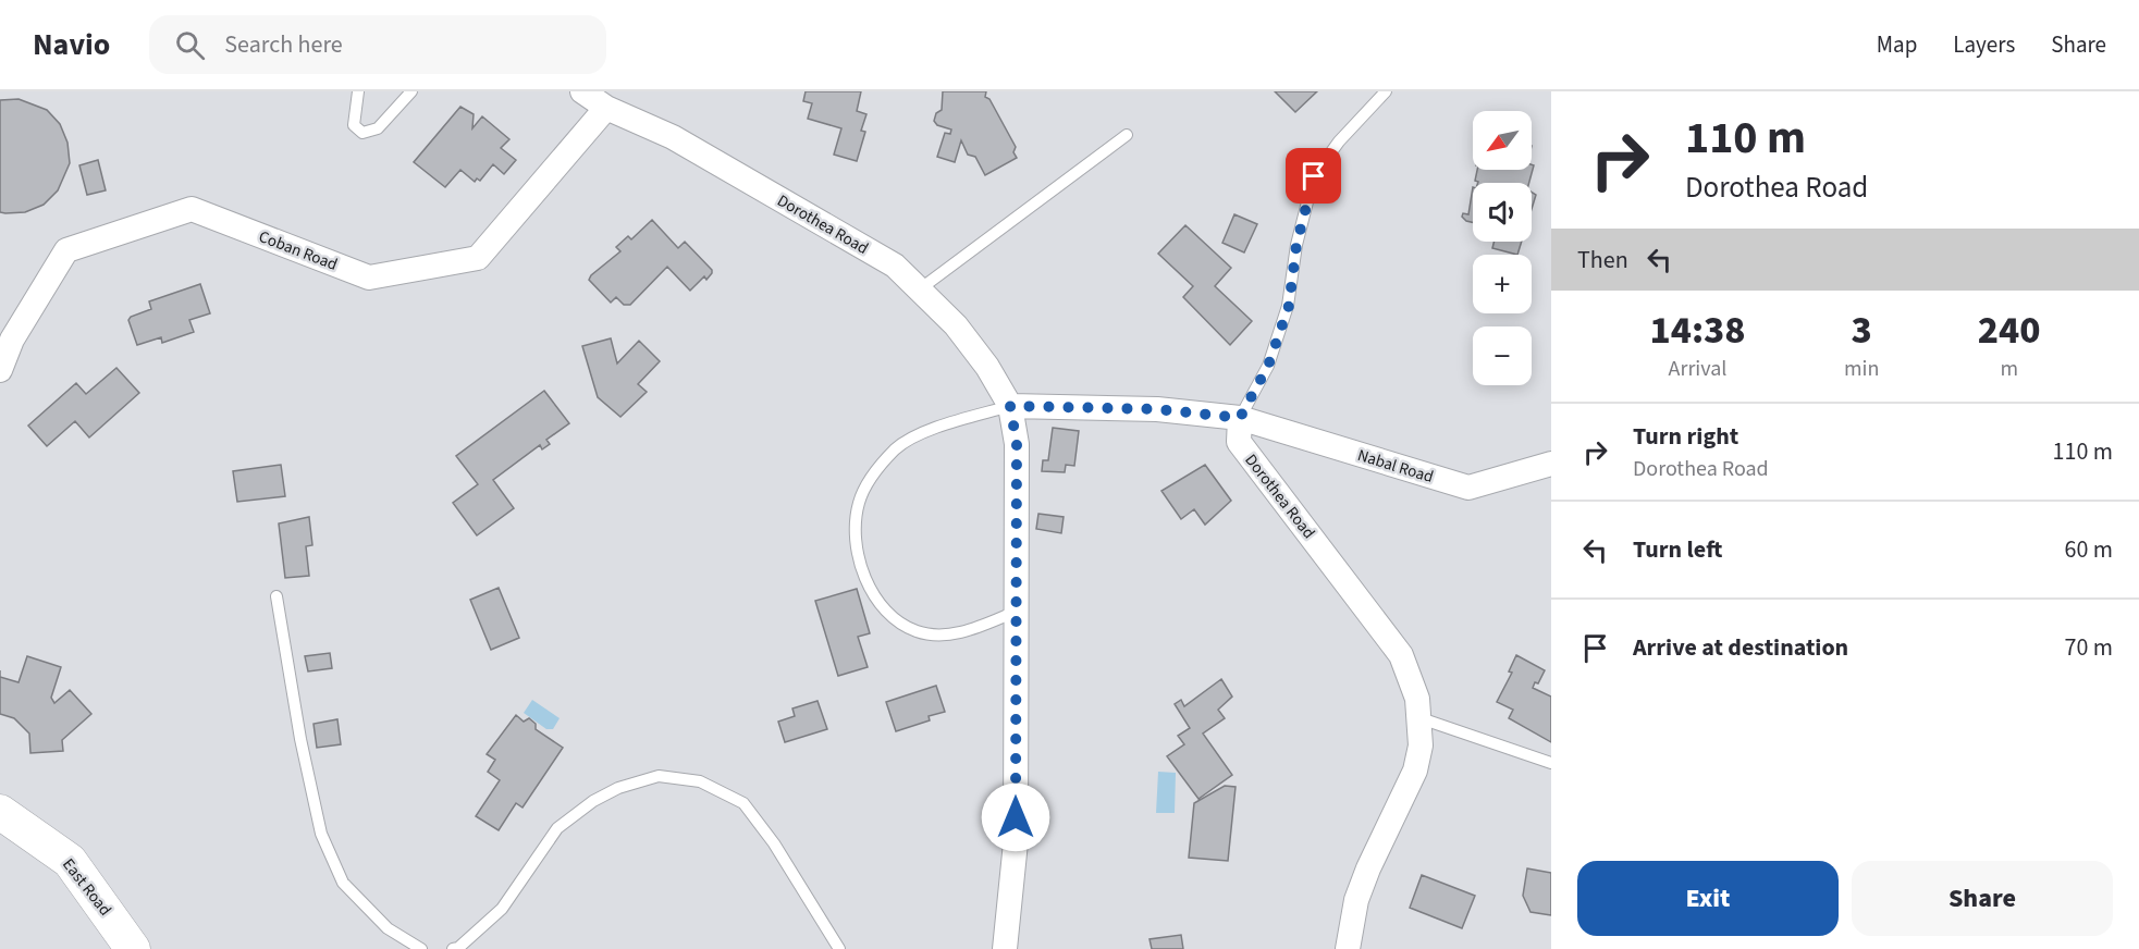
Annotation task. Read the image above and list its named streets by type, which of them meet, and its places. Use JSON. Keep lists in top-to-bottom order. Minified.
{"streets":{"street":["Dorothea Road","Coban Road","Nabal Road","East Road"]},"crossings":[["Dorothea Road","Coban Road"],["Dorothea Road","Nabal Road"]],"north":"bottom left","page":{"header":"Navio","search":"Search here","nav":["Map","Layers","Share"],"turn":["110 m","Dorothea Road"],"map_buttons":["+","−"],"then":"Then","eta":["14:38","Arrival","3","min","240","m"],"list":[{"name":"Turn right","note":"Dorothea Road","value":"110 m"},{"name":"Turn left","value":"60 m"},{"name":"Arrive at destination","value":"70 m"}],"buttons":["Exit","Share"]}}
